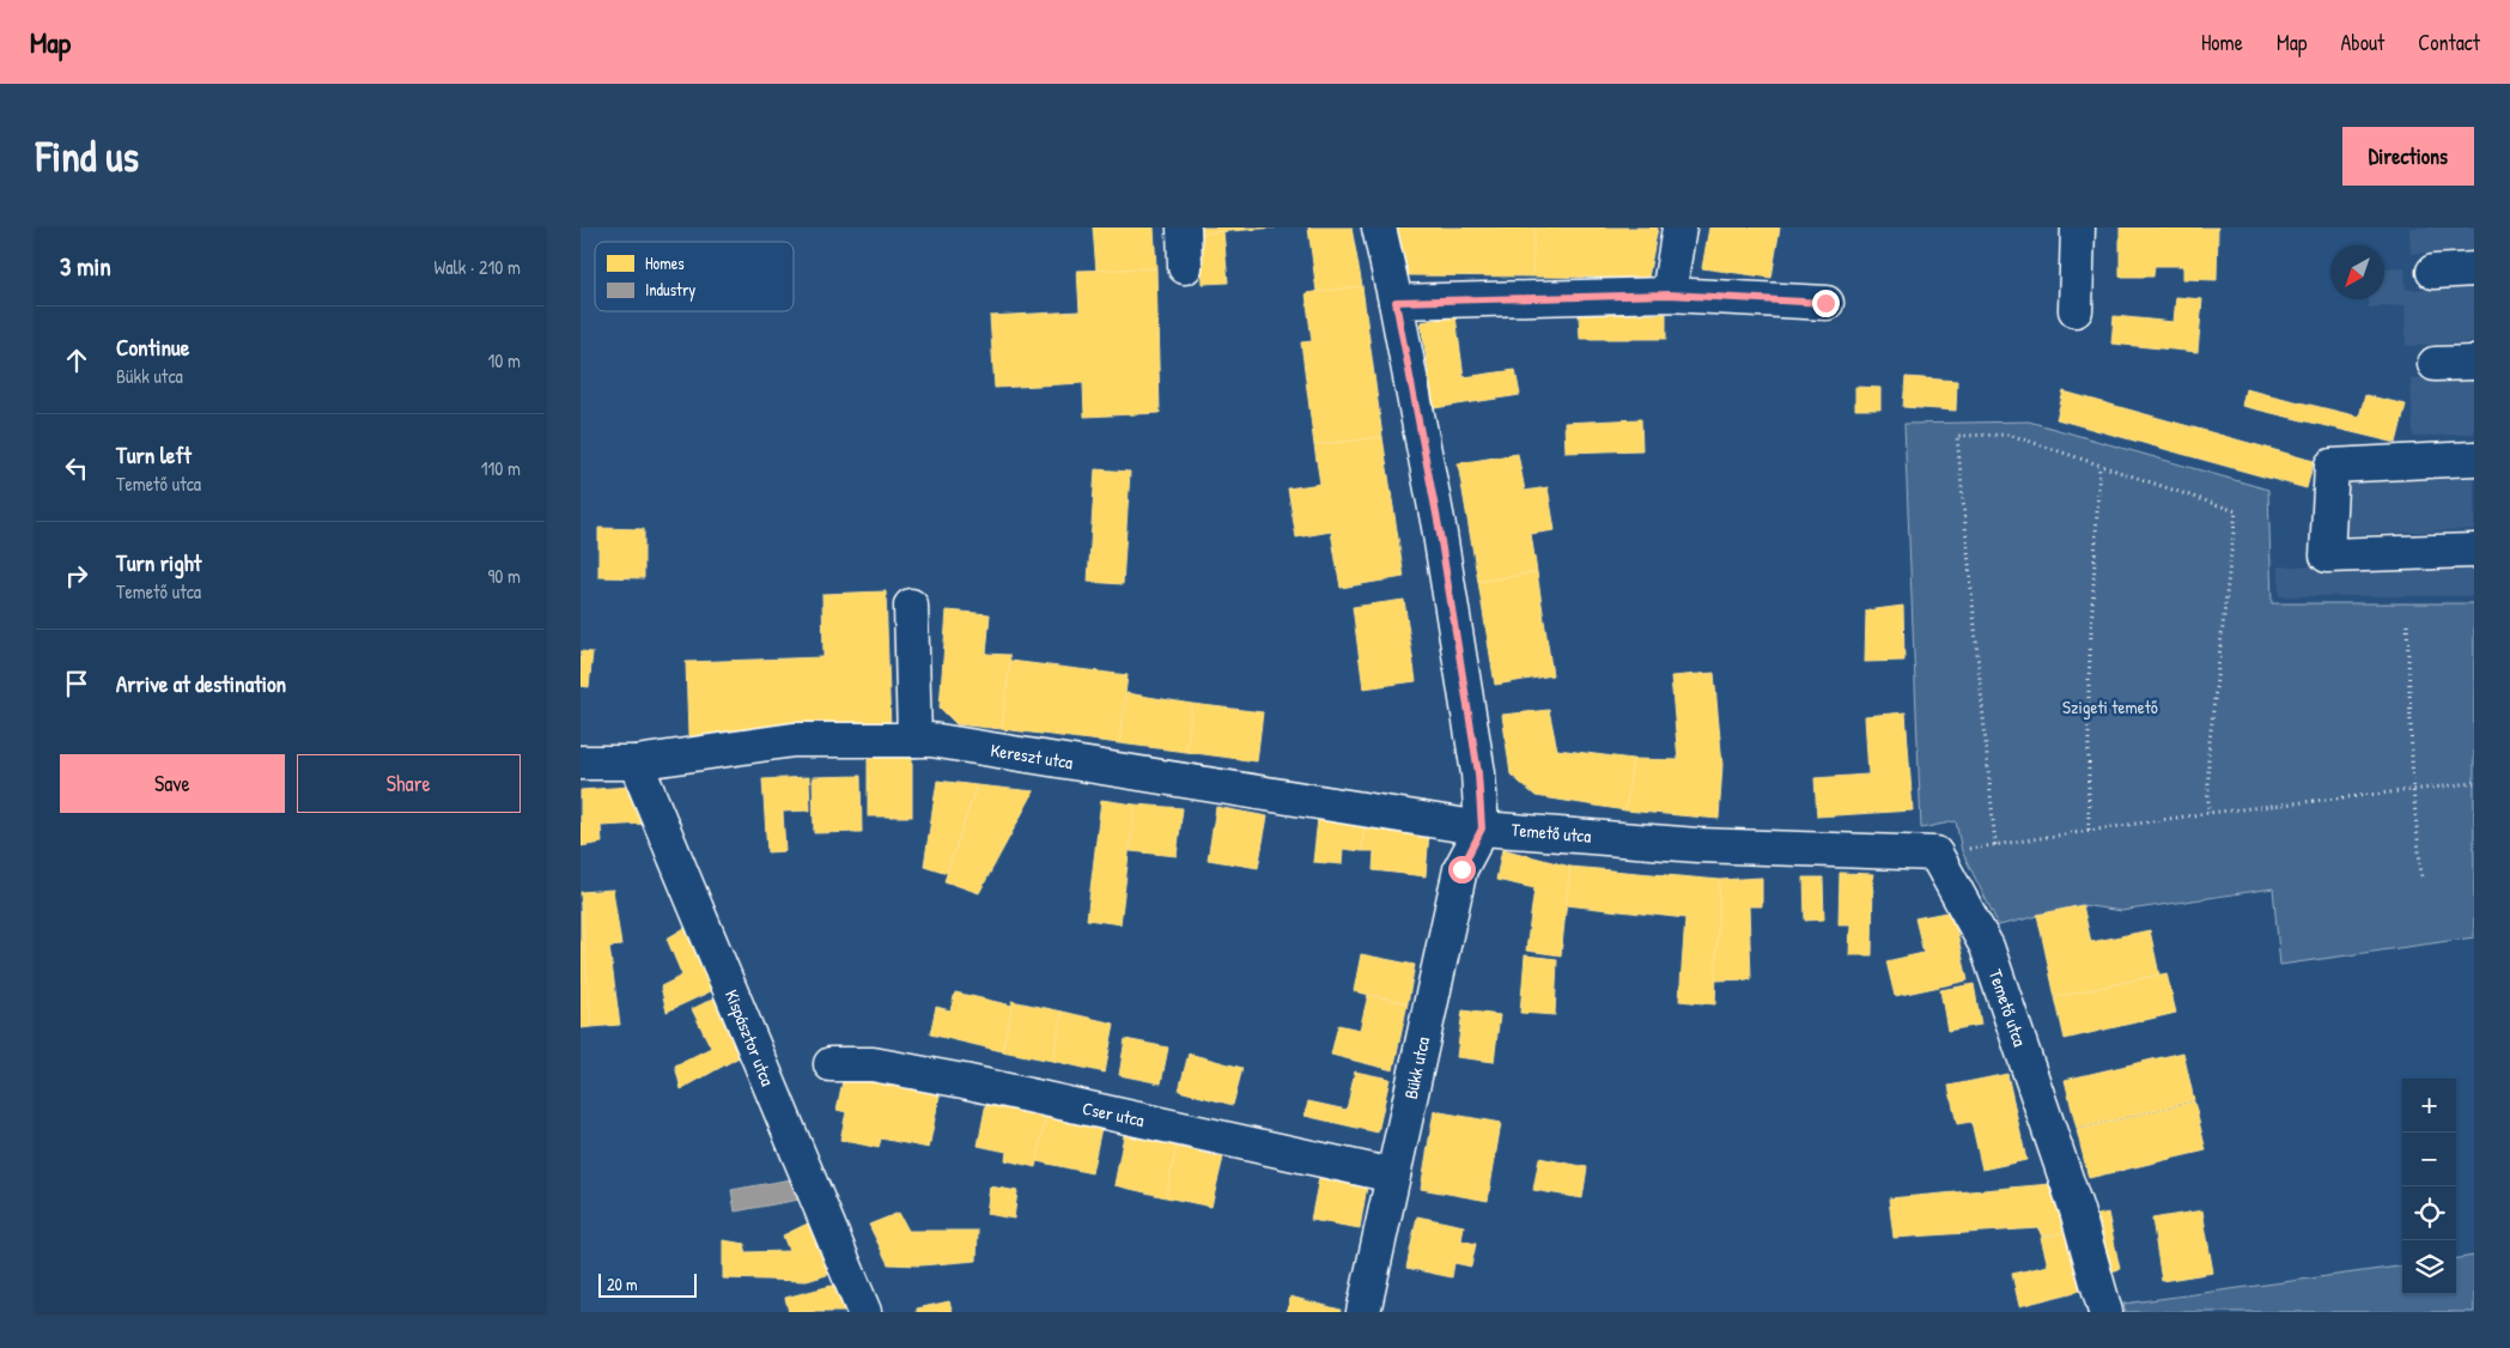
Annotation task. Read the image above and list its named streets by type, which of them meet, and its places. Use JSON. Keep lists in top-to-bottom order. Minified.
{"streets":{"street":["Kereszt utca","Temető utca","Kispásztor utca","Bükk utca","Cser utca"]},"crossings":[["Kereszt utca","Temető utca"],["Kereszt utca","Kispásztor utca"],["Kereszt utca","Bükk utca"],["Temető utca","Bükk utca"],["Bükk utca","Cser utca"]],"parks":["Szigeti temető"],"legend":["Homes","Industry"],"scale_bar":"20 m","north":"bottom left","page":{"header":"Map","nav":["Home","Map","About","Contact"],"buttons":["Directions",["Save","Share"]],"title":"Find us","heading":["3 min","Walk · 210 m"],"list":[["Continue","Bükk utca","10 m"],["Turn left","Temető utca","110 m"],["Turn right","Temető utca","90 m"],"Arrive at destination"],"map_buttons":["+","−"],"scale":"20 m"}}
